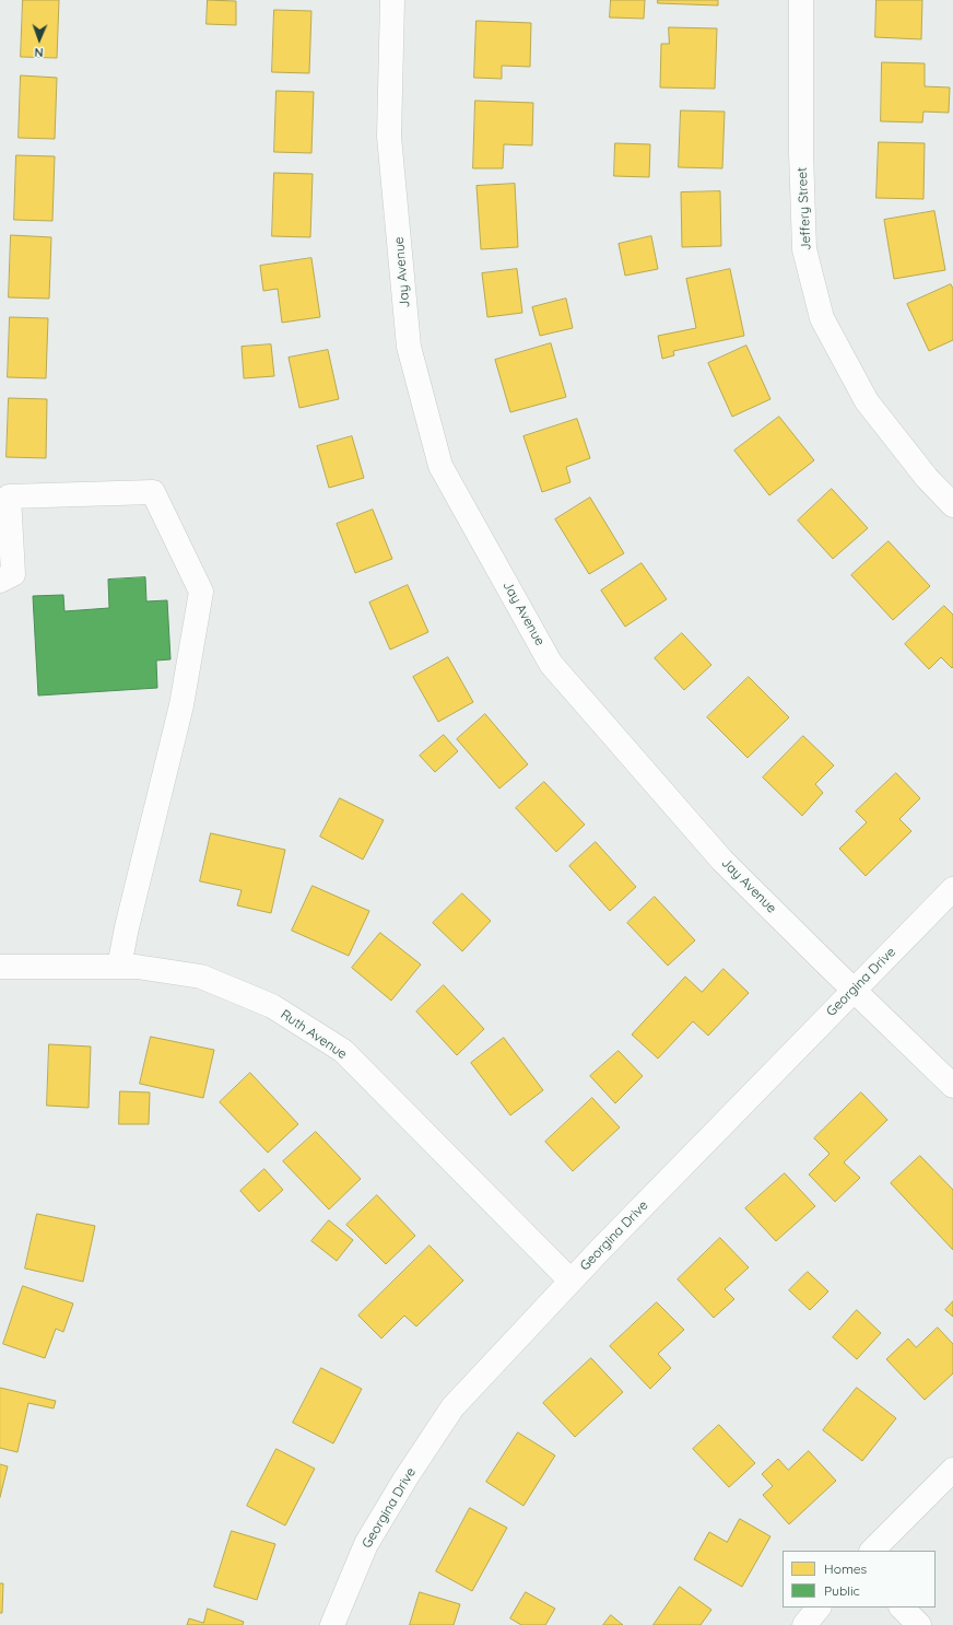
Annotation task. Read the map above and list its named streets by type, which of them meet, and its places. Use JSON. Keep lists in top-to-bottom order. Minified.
{"streets":{"street":["Jeffery Street","Jay Avenue","Georgina Drive","Ruth Avenue"]},"crossings":[["Jay Avenue","Georgina Drive"],["Georgina Drive","Ruth Avenue"]],"legend":["Homes","Public"],"north":"bottom"}
